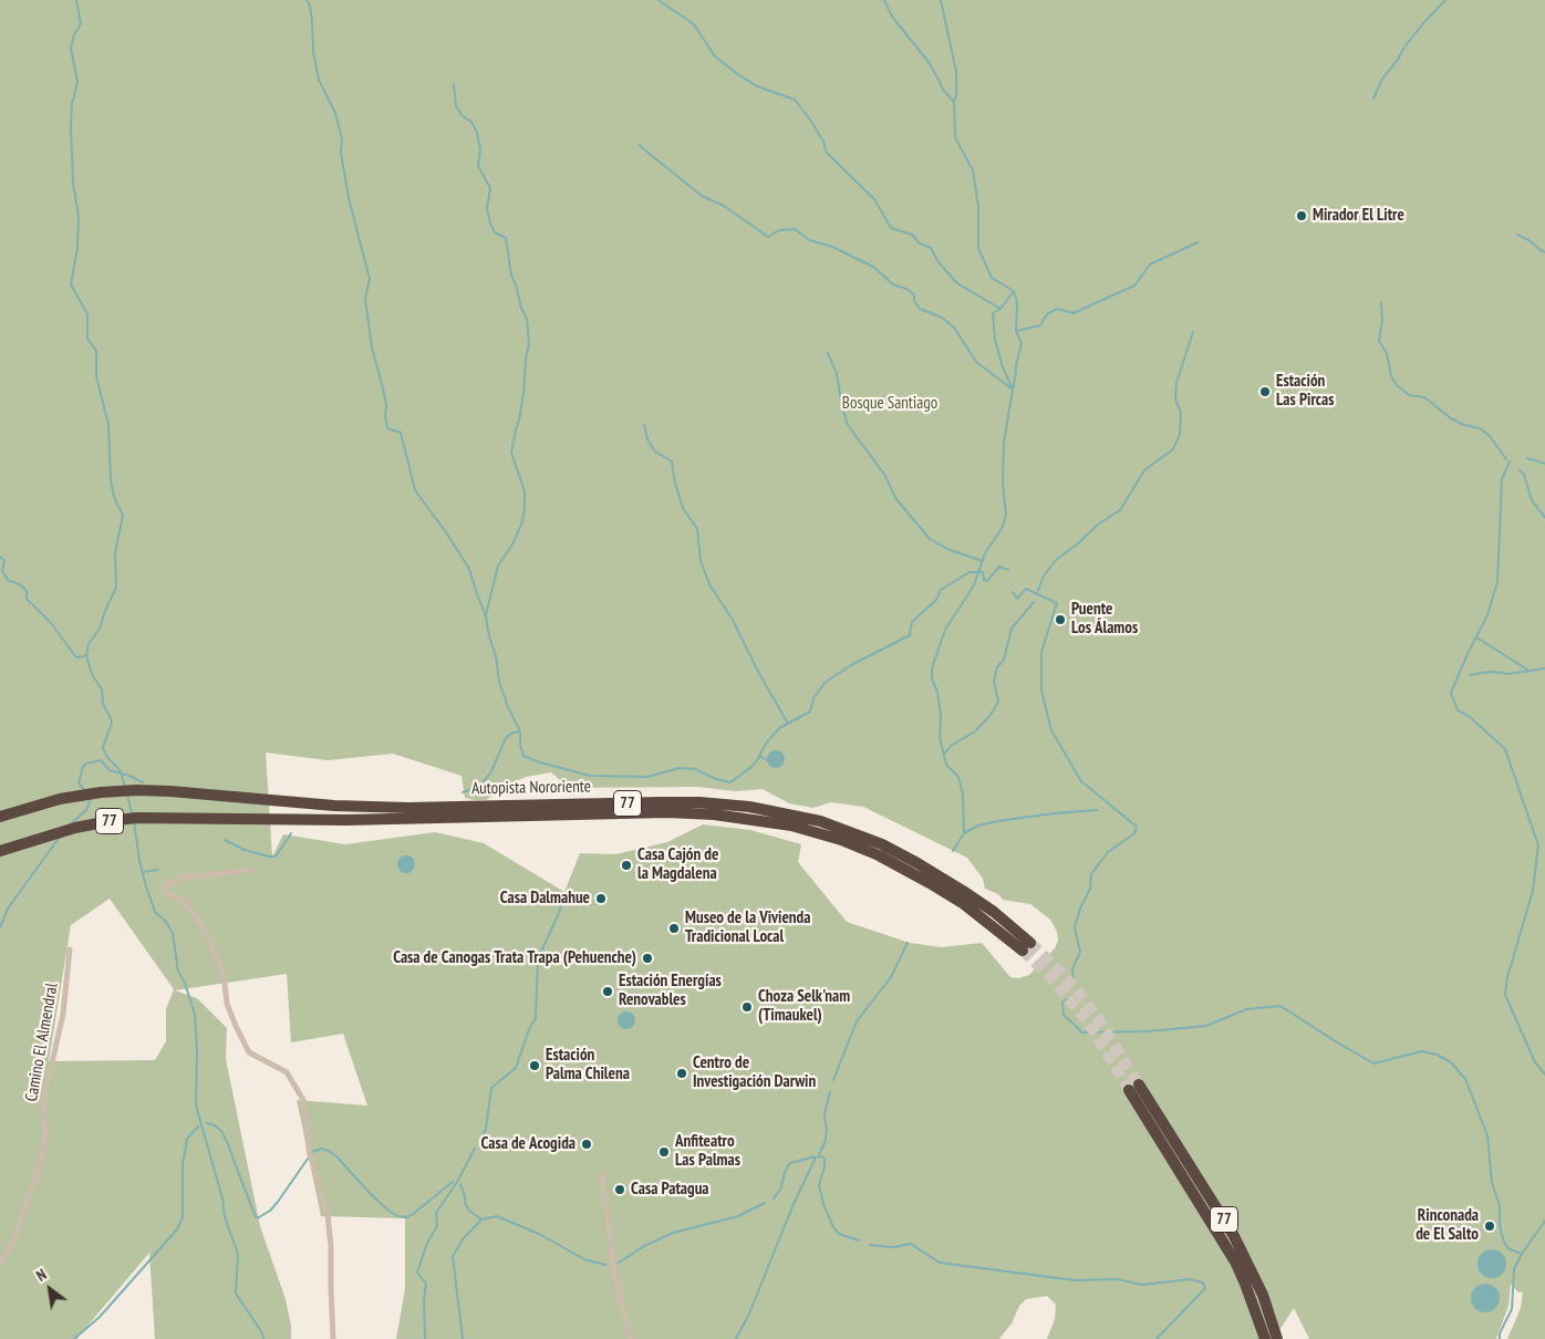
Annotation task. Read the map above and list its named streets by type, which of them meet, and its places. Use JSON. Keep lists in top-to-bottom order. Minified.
{"streets":{"highway":["Autopista Nororiente","77"],"street":["Camino El Almendral"]},"parks":["Bosque Santiago"],"places":["Mirador El Litre","Estación Las Pircas","Puente Los Álamos","Casa Cajón de la Magdalena","Casa Dalmahue","Museo de la Vivienda Tradicional Local","Casa de Canogas Trata Trapa (Pehuenche)","Estación Energías Renovables","Choza Selk'nam (Timaukel)","Estación Palma Chilena","Centro de Investigación Darwin","Casa de Acogida","Anfiteatro Las Palmas","Casa Patagua","Rinconada de El Salto"],"north":"top left"}
